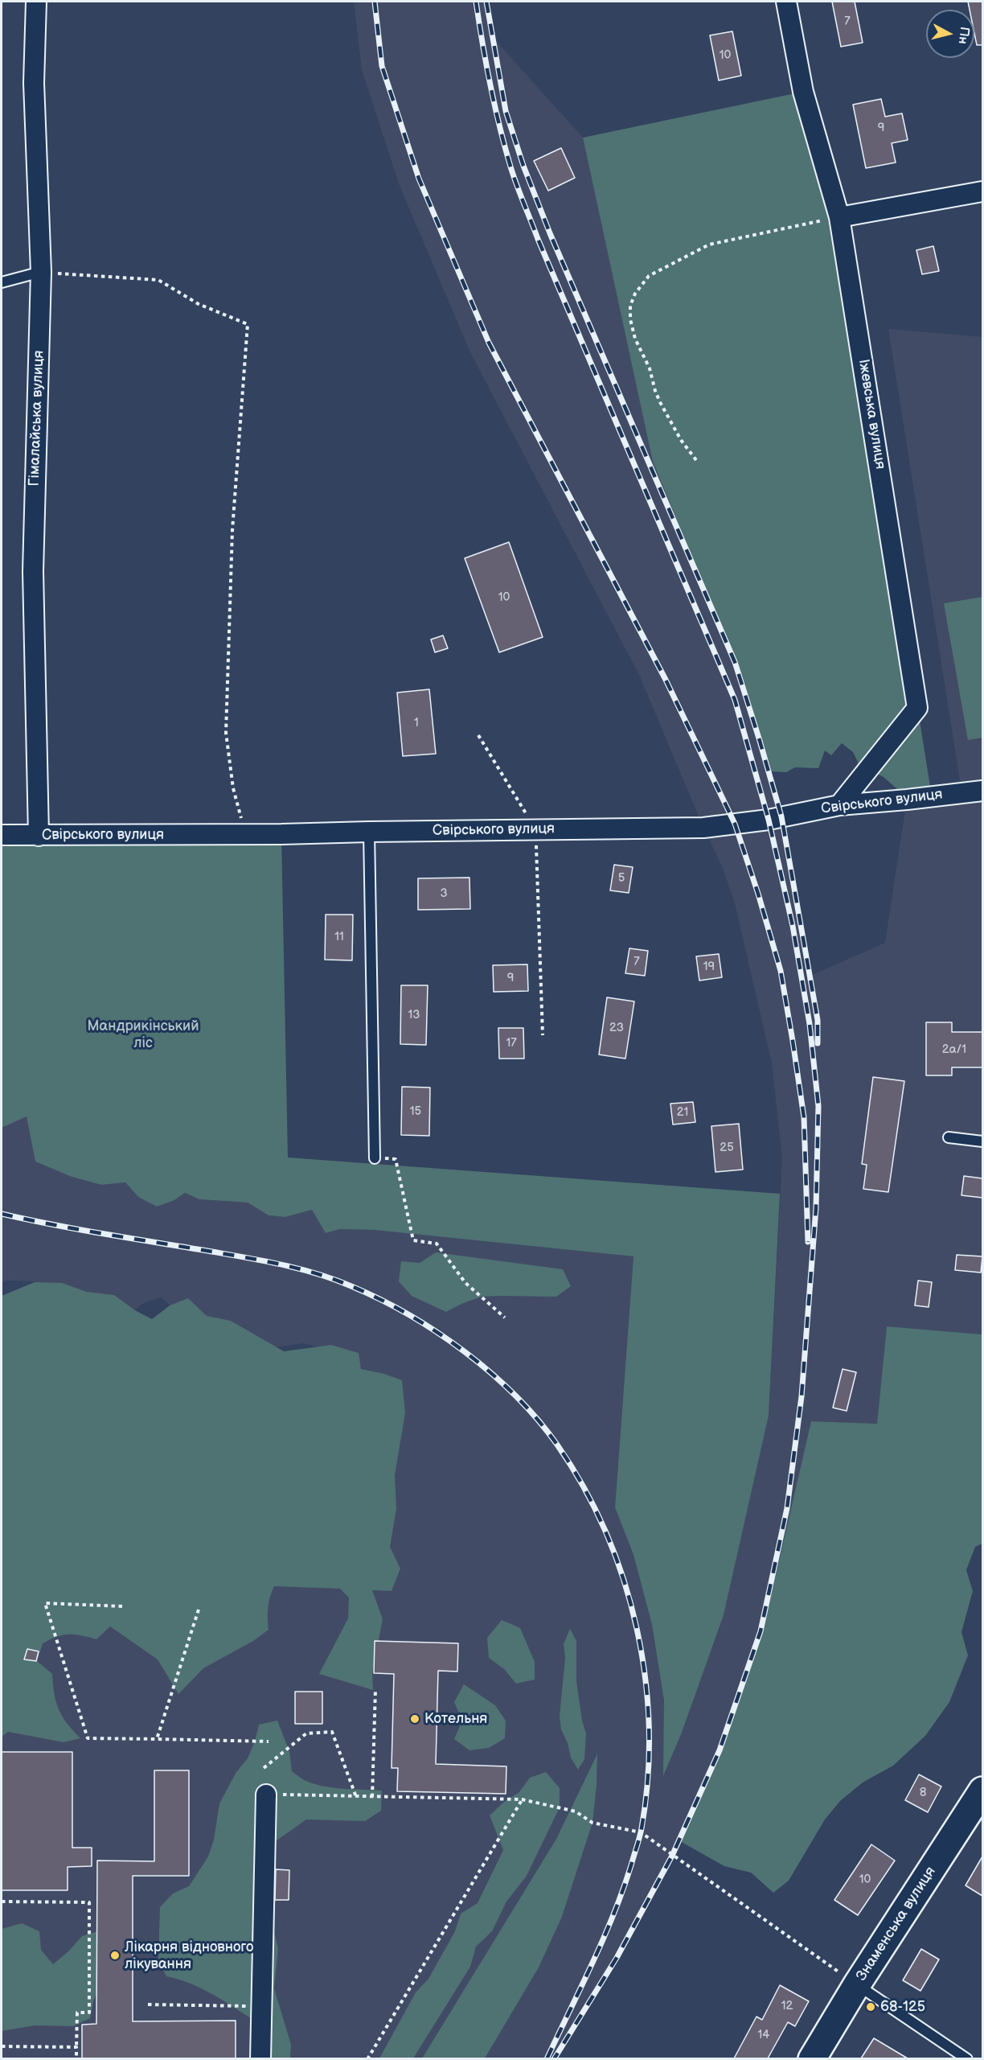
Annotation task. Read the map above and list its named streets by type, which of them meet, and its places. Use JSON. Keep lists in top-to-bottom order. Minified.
{"streets":{"main road":["Знаменська вулиця"],"street":["Іжевська вулиця","Гімалайська вулиця","Свірського вулиця"]},"crossings":[["Іжевська вулиця","Свірського вулиця"],["Гімалайська вулиця","Свірського вулиця"]],"parks":["Мандрикінський ліс"],"places":["Котельня","Лікарня відновного лікування","68-125"],"house_numbers":["7","10","9","10","1","5","3","11","7","19","9","13","23","17","2а/1","15","21","25","8","10","12","14"],"north":"right"}
